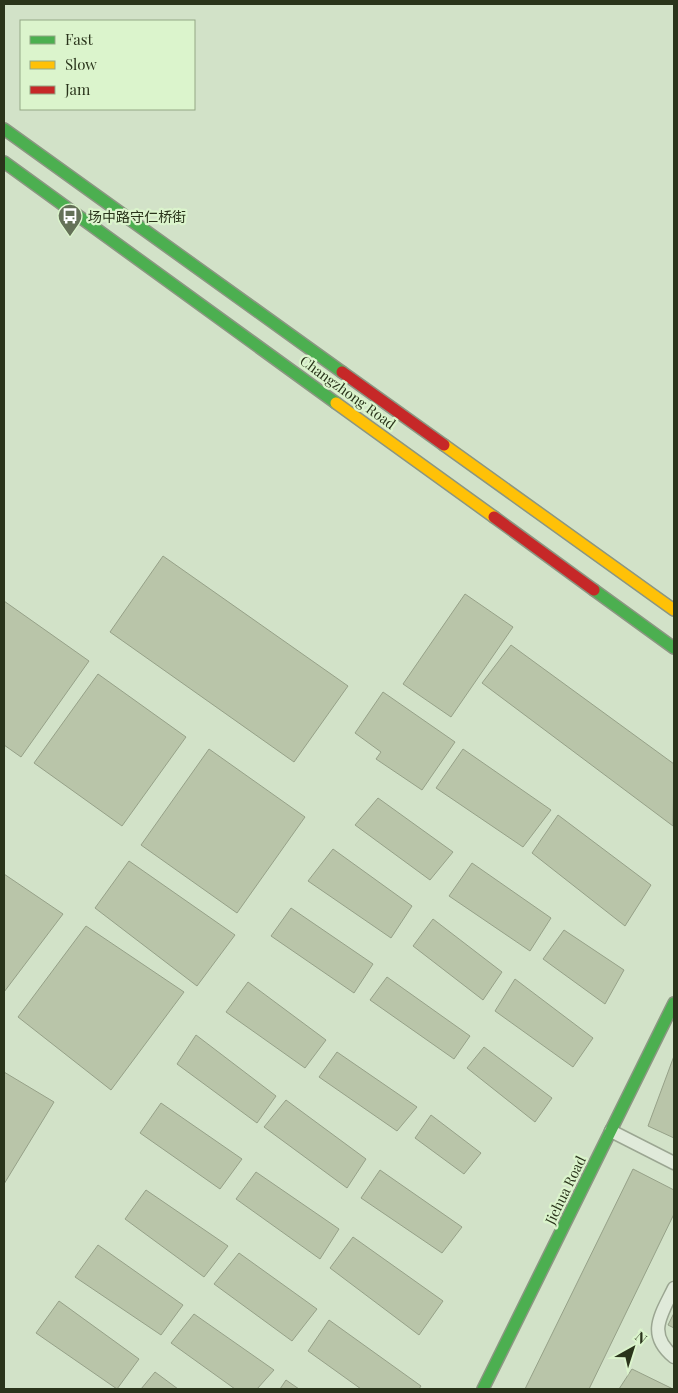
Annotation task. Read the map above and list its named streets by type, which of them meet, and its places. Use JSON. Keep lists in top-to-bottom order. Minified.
{"streets":{"main road":["Changzhong Road","Jiehua Road"]},"places":{"bus stop":["场中路守仁桥街"]},"legend":["Fast","Slow","Jam"],"north":"top right"}
